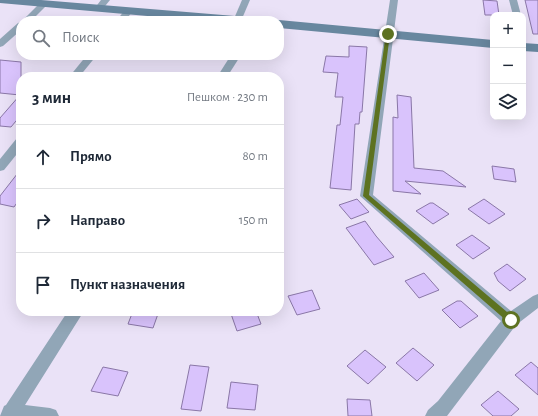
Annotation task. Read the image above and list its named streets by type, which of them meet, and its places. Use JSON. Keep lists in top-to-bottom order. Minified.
{"page":{"map_buttons":["+","−"],"search":"Поиск","heading":["3 мин","Пешком · 230 m"],"list":[["Прямо","80 m"],["Направо","150 m"],"Пункт назначения"]}}
